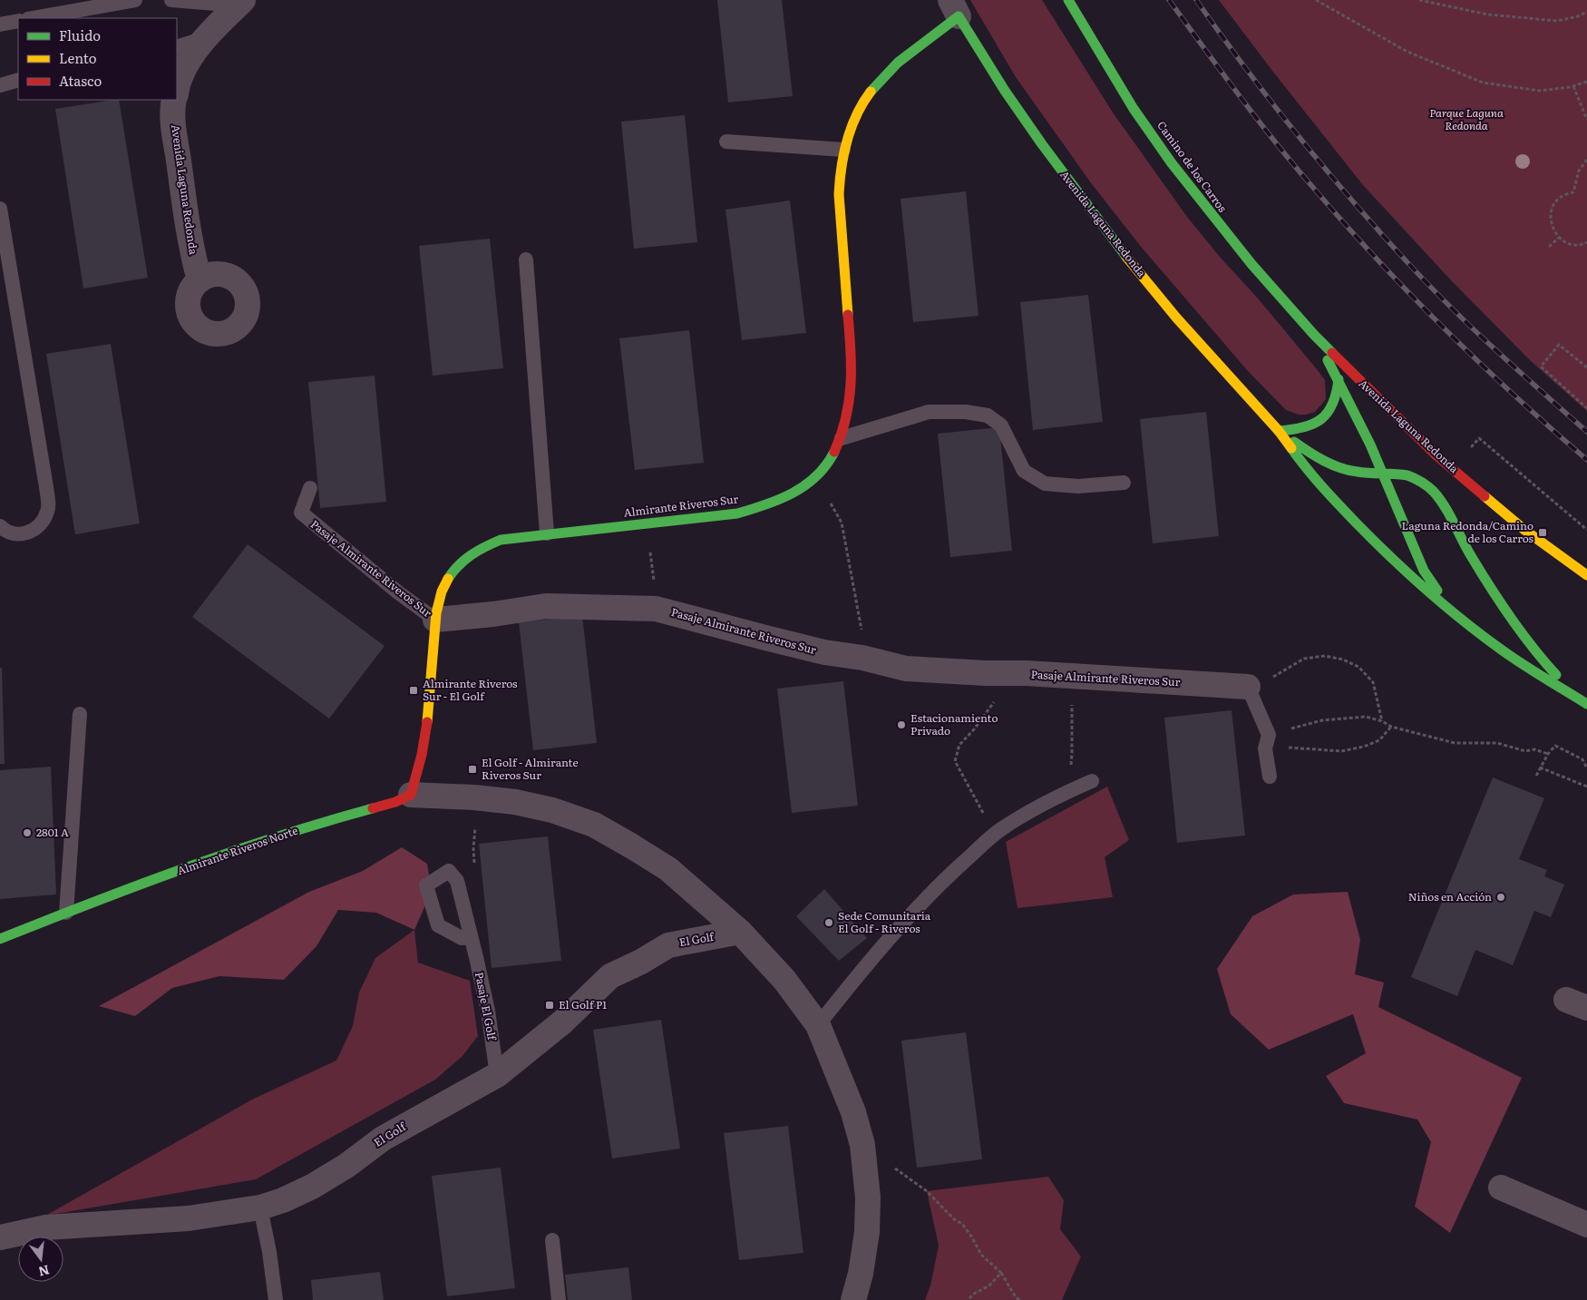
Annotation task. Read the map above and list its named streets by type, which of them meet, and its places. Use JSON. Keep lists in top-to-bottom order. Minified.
{"streets":{"street":["Camino de los Carros","Avenida Laguna Redonda","Almirante Riveros Sur","Pasaje Almirante Riveros Sur","Almirante Riveros Norte","El Golf"],"lane":["Pasaje El Golf"]},"crossings":[["Camino de los Carros","Avenida Laguna Redonda"],["Avenida Laguna Redonda","Almirante Riveros Sur"],["Almirante Riveros Sur","Pasaje Almirante Riveros Sur"],["Almirante Riveros Sur","Almirante Riveros Norte"],["Almirante Riveros Sur","El Golf"],["Almirante Riveros Norte","El Golf"],["El Golf","Pasaje El Golf"]],"parks":["Parque Laguna Redonda"],"places":{"transit":["Laguna Redonda/Camino de los Carros","Almirante Riveros Sur - El Golf","El Golf - Almirante Riveros Sur","El Golf P1"],"other":["Estacionamiento Privado","2801 A","Niños en Acción","Sede Comunitaria El Golf - Riveros"]},"legend":["Fluido","Lento","Atasco"],"north":"bottom"}
